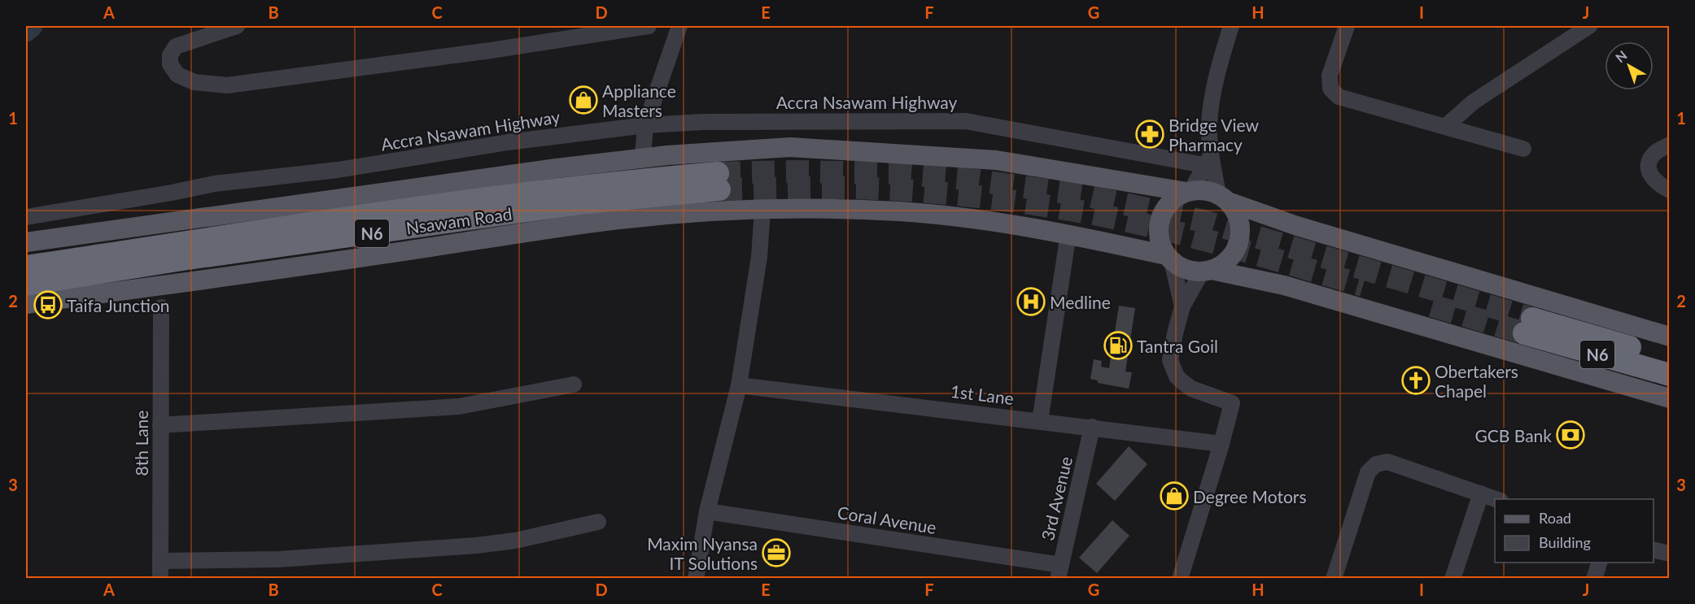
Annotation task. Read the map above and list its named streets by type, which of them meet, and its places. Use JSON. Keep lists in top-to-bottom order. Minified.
{"streets":{"highway":["Nsawam Road","N6"],"street":["Accra Nsawam Highway","1st Lane","8th Lane","3rd Avenue","Coral Avenue"]},"crossings":[["1st Lane","3rd Avenue"],["3rd Avenue","Coral Avenue"]],"places":{"shop":["Appliance Masters","Degree Motors"],"pharmacy":["Bridge View Pharmacy"],"hospital":["Medline"],"bus stop":["Taifa Junction"],"fuel station":["Tantra Goil"],"church":["Obertakers Chapel"],"bank":["GCB Bank"],"office":["Maxim Nyansa IT Solutions"]},"legend":["Road","Building"],"north":"top left","grid":{"columns":["A","B","C","D","E","F","G","H","I","J"],"rows":["1","2","3"]}}
